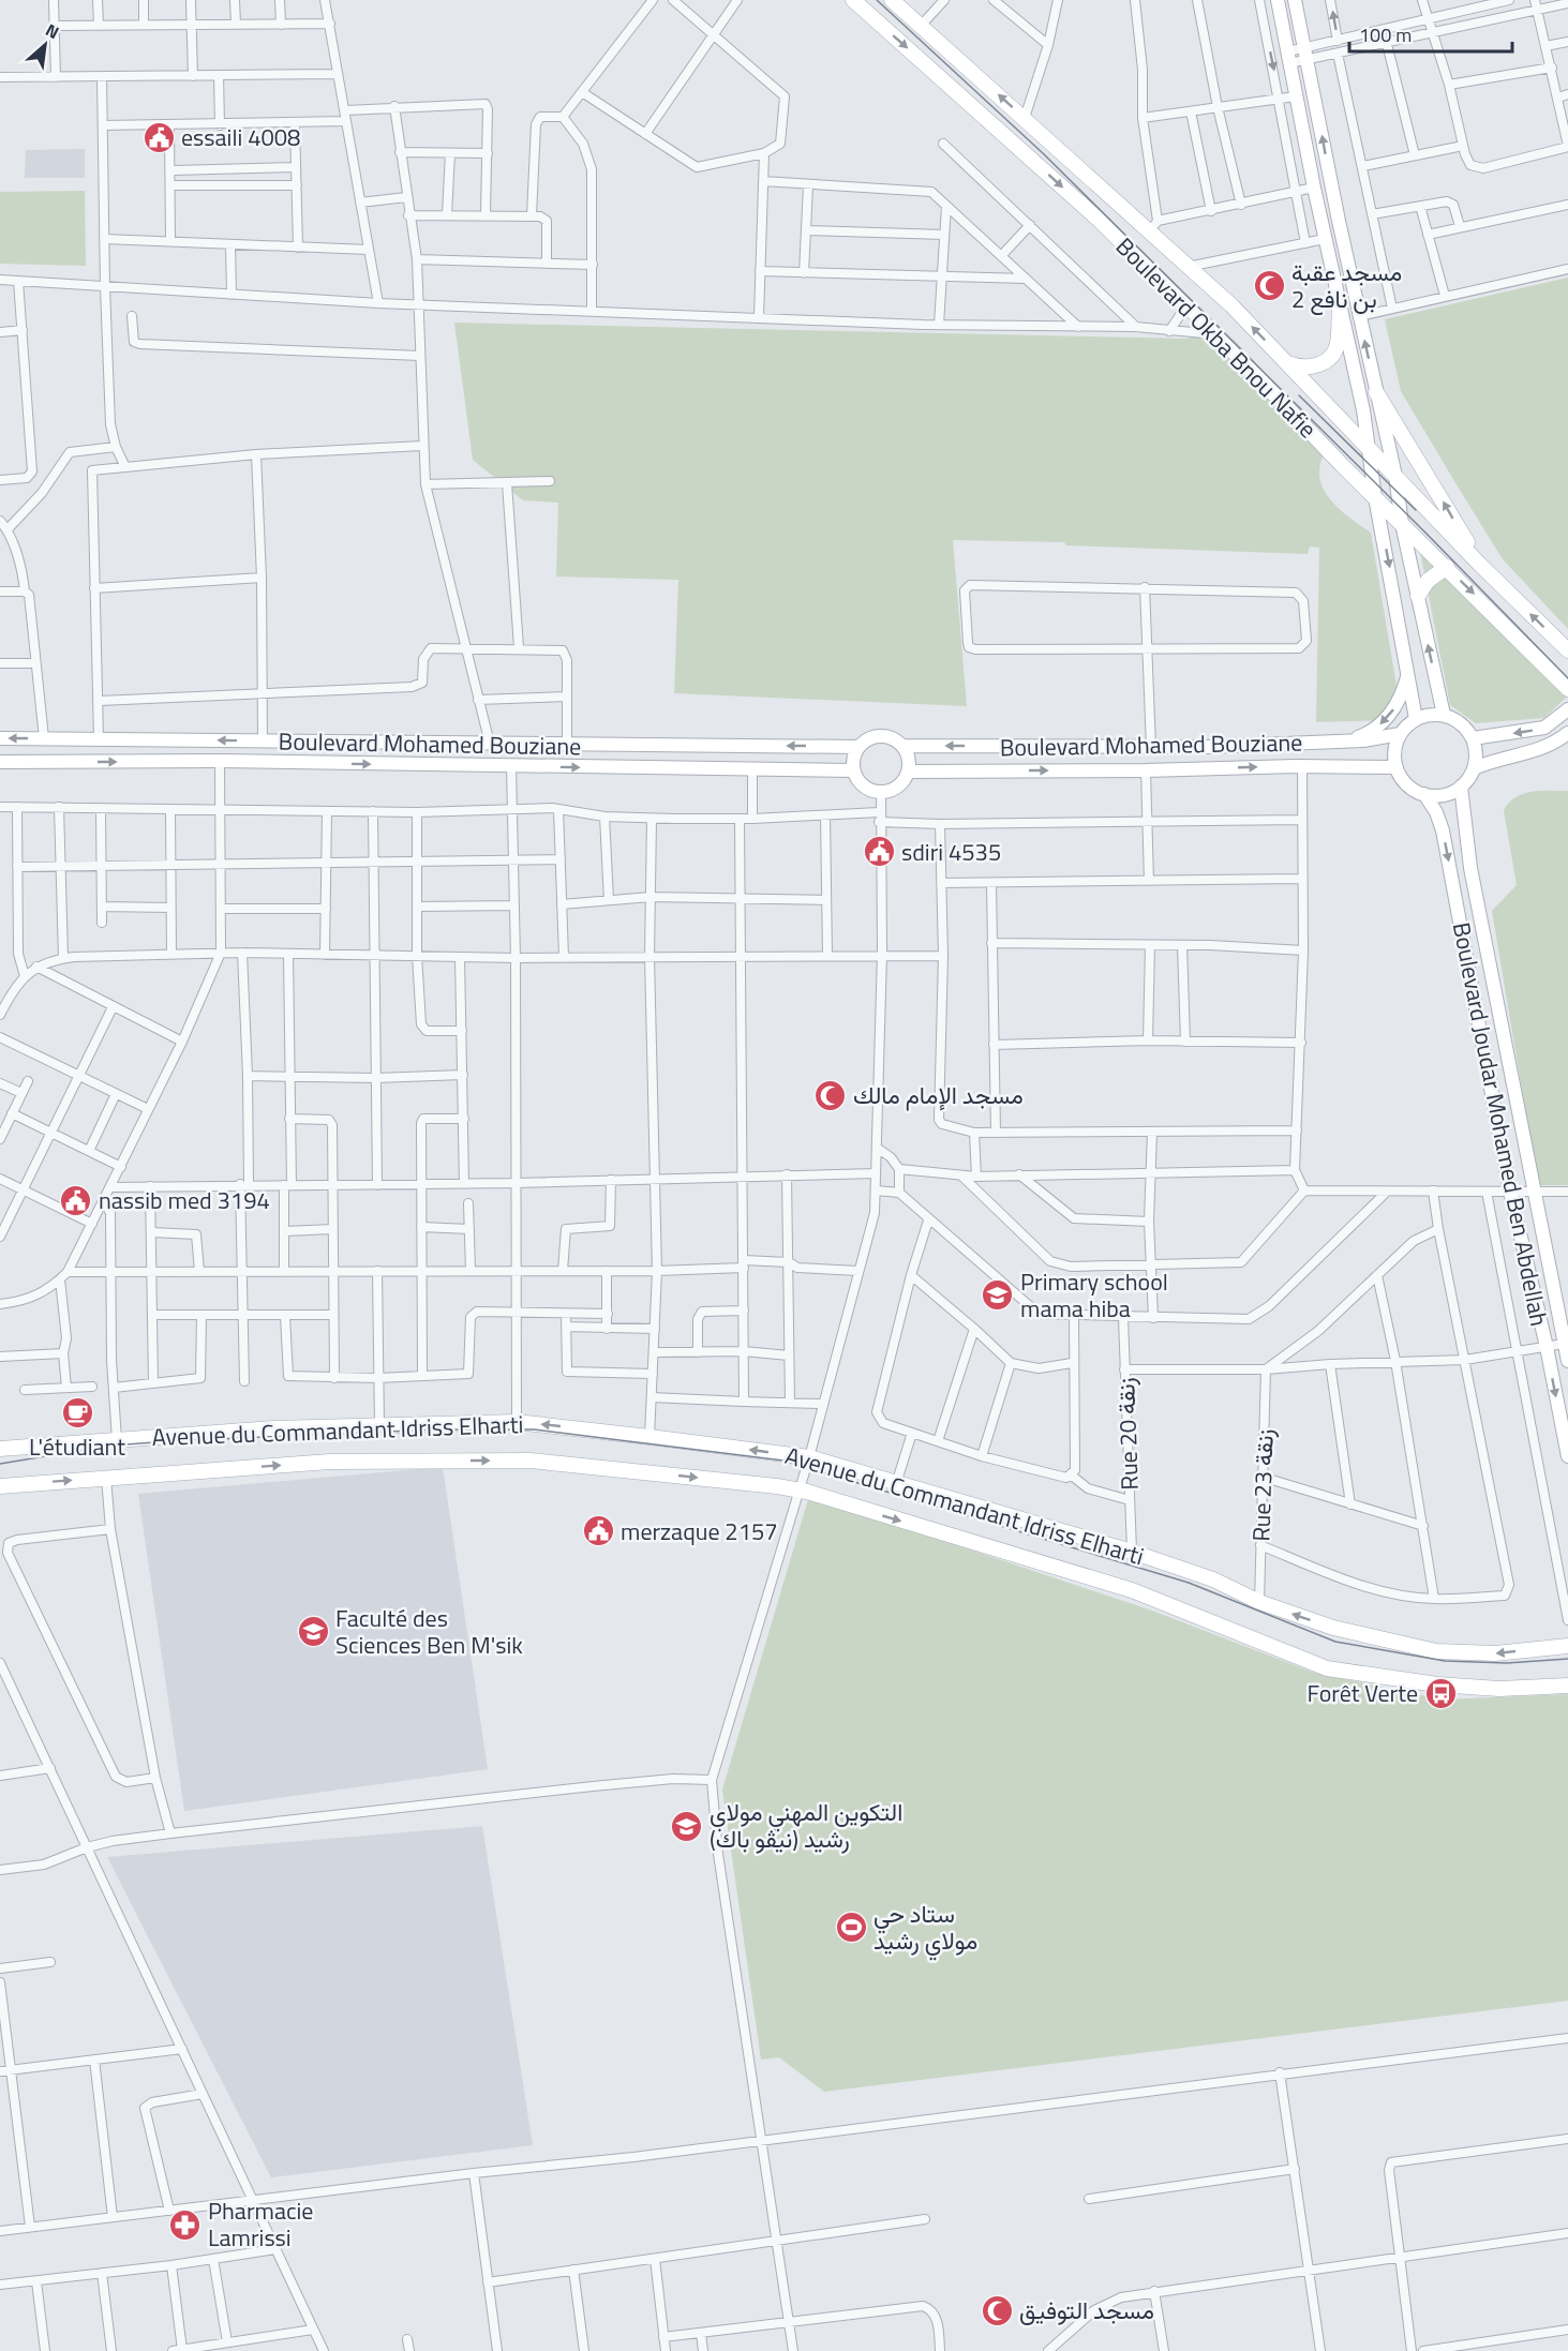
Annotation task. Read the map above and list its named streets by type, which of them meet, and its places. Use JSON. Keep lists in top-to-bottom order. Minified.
{"streets":{"main road":["Boulevard Okba Bnou Nafie","Avenue du Commandant Idriss Elharti"],"street":["Boulevard Mohamed Bouziane","Boulevard Joudar Mohamed Ben Abdellah","Rue 20 زنقة","Rue 23 زنقة"]},"crossings":[["Boulevard Mohamed Bouziane","Boulevard Joudar Mohamed Ben Abdellah"],["Avenue du Commandant Idriss Elharti","Rue 20 زنقة"],["Avenue du Commandant Idriss Elharti","Rue 23 زنقة"]],"places":{"public building":["essaili 4008","sdiri 4535","nassib med 3194","merzaque 2157"],"mosque":["مسجد عقبة بن نافع 2","مسجد الإمام مالك","مسجد التوفيق"],"school or university":["Primary school mama hiba","Faculté des Sciences Ben M'sik","التكوين المهني مولاي رشيد (نيڤو باك)"],"cafe":["L'étudiant"],"bus stop":["Forêt Verte"],"sports":["ستاد حي مولاي رشيد"],"pharmacy":["Pharmacie Lamrissi"]},"scale_bar":"100 m","north":"top right"}
